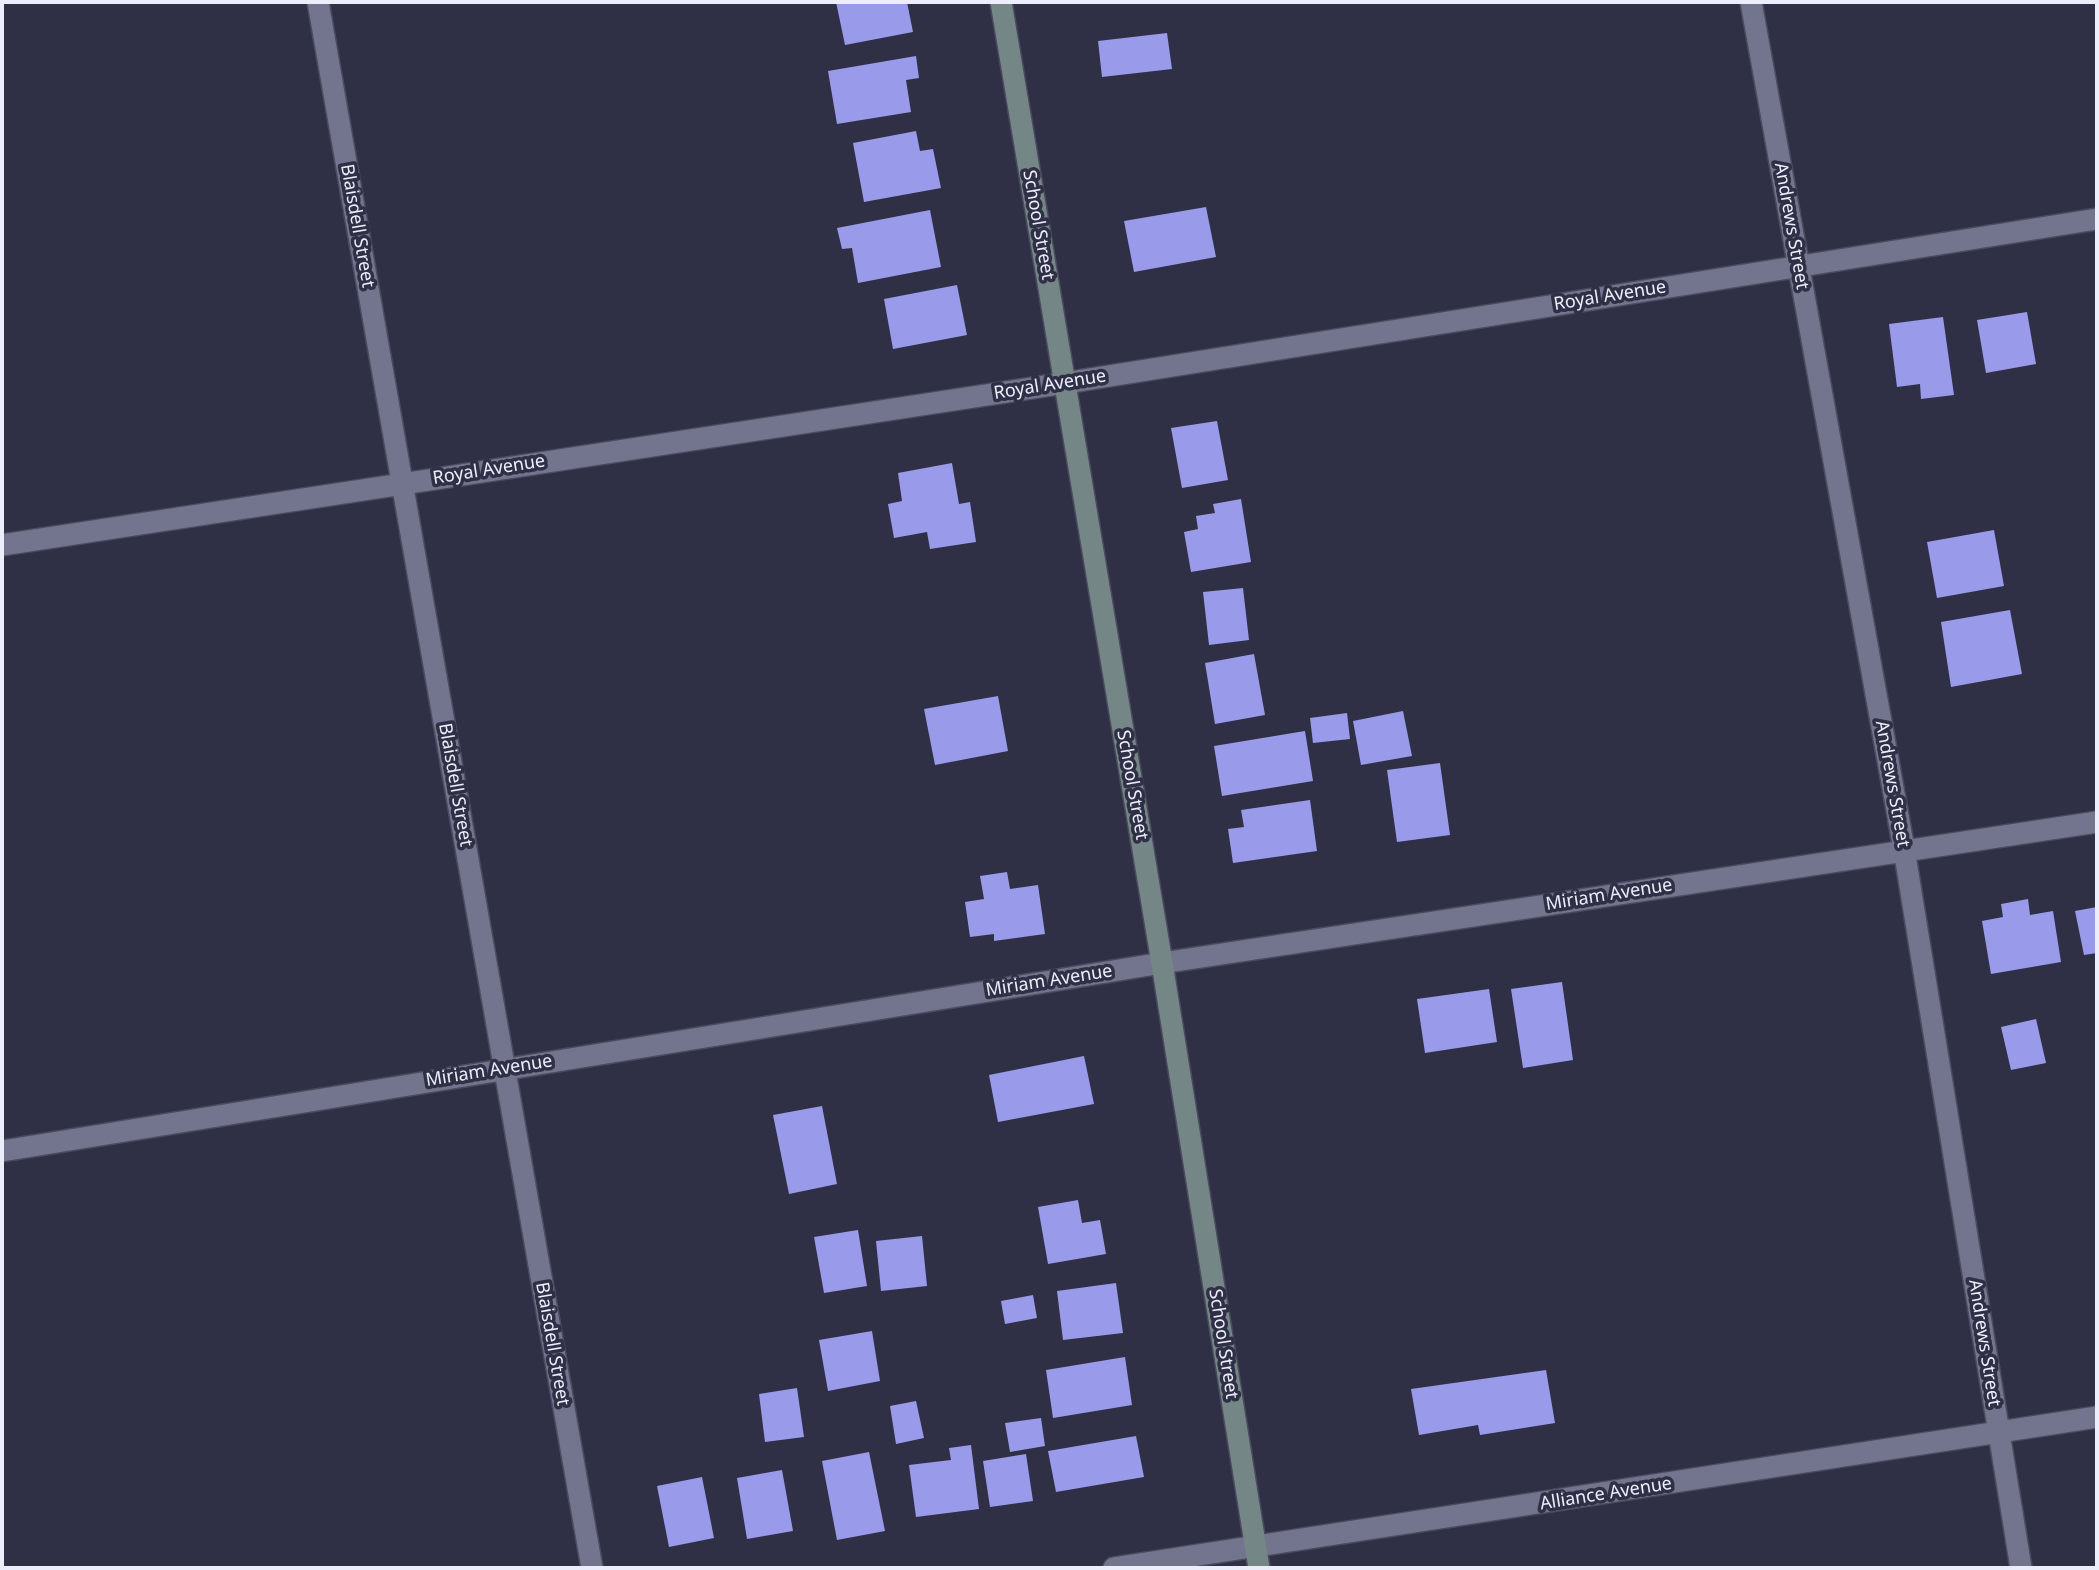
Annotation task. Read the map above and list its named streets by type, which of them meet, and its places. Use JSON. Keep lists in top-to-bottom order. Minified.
{"streets":{"main road":["School Street"],"street":["Blaisdell Street","Andrews Street","Royal Avenue","Miriam Avenue","Alliance Avenue"]},"crossings":[["School Street","Royal Avenue"],["School Street","Miriam Avenue"],["School Street","Alliance Avenue"],["Blaisdell Street","Royal Avenue"],["Blaisdell Street","Miriam Avenue"],["Andrews Street","Royal Avenue"],["Andrews Street","Miriam Avenue"],["Andrews Street","Alliance Avenue"]]}
